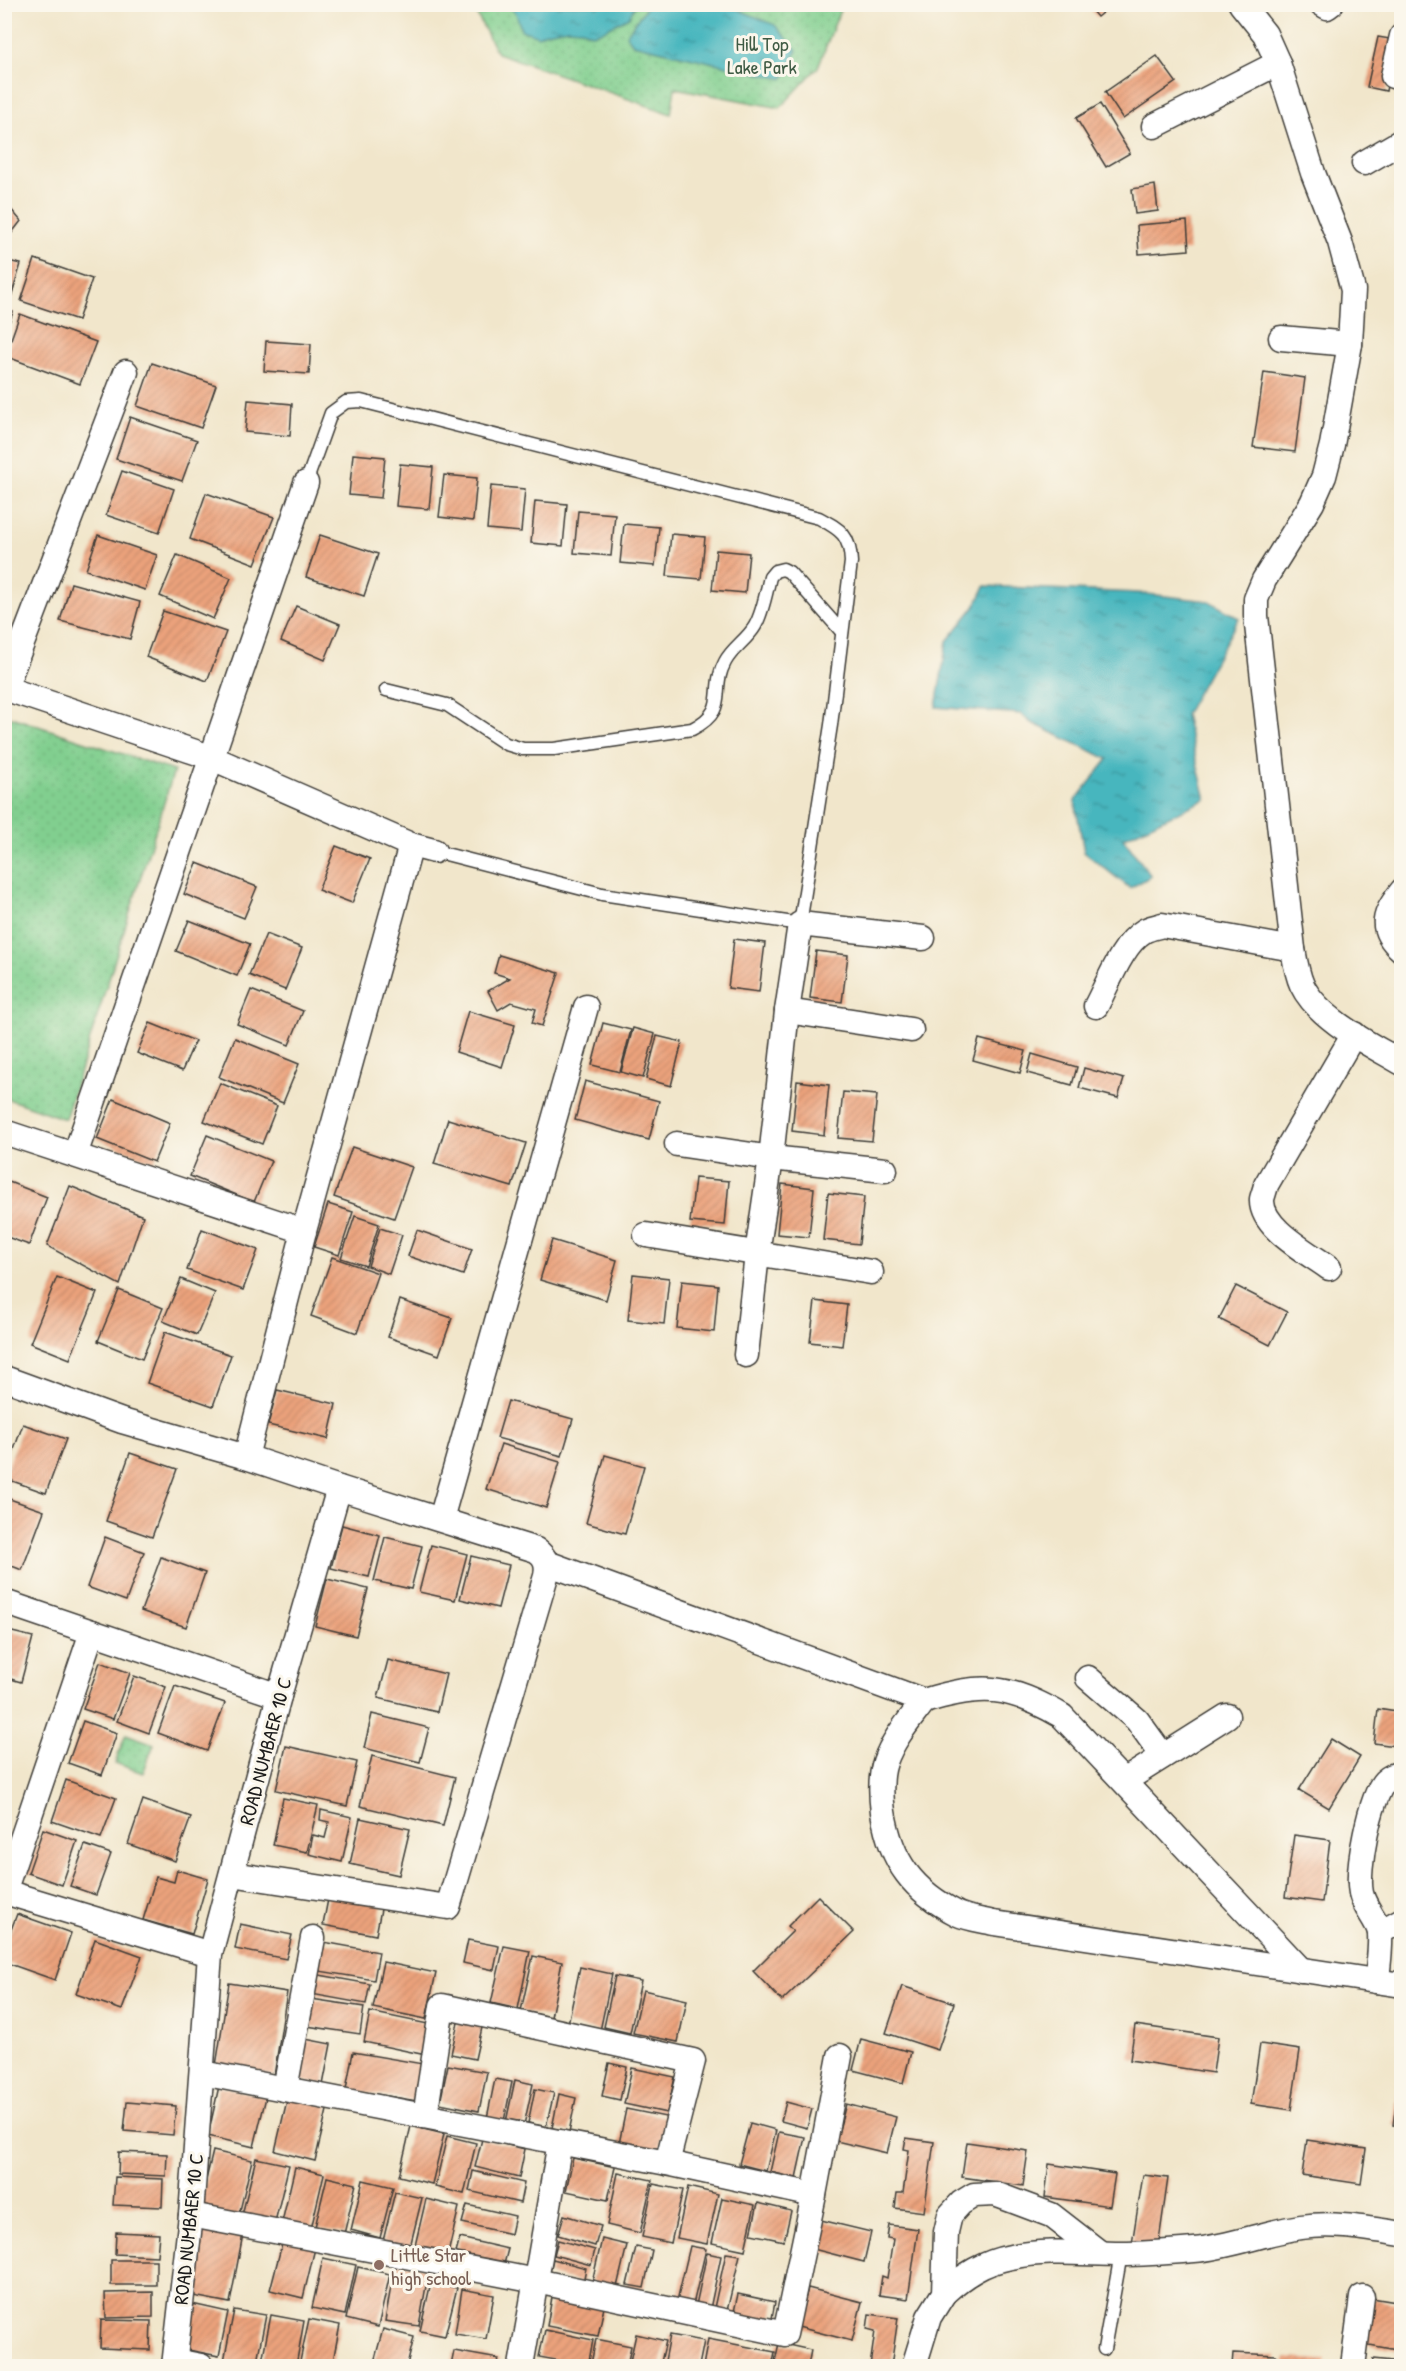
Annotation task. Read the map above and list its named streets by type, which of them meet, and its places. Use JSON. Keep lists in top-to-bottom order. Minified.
{"streets":{"street":["ROAD NUMBAER 10 C"]},"parks":["Hill Top Lake Park"],"places":["Little Star high school"]}
